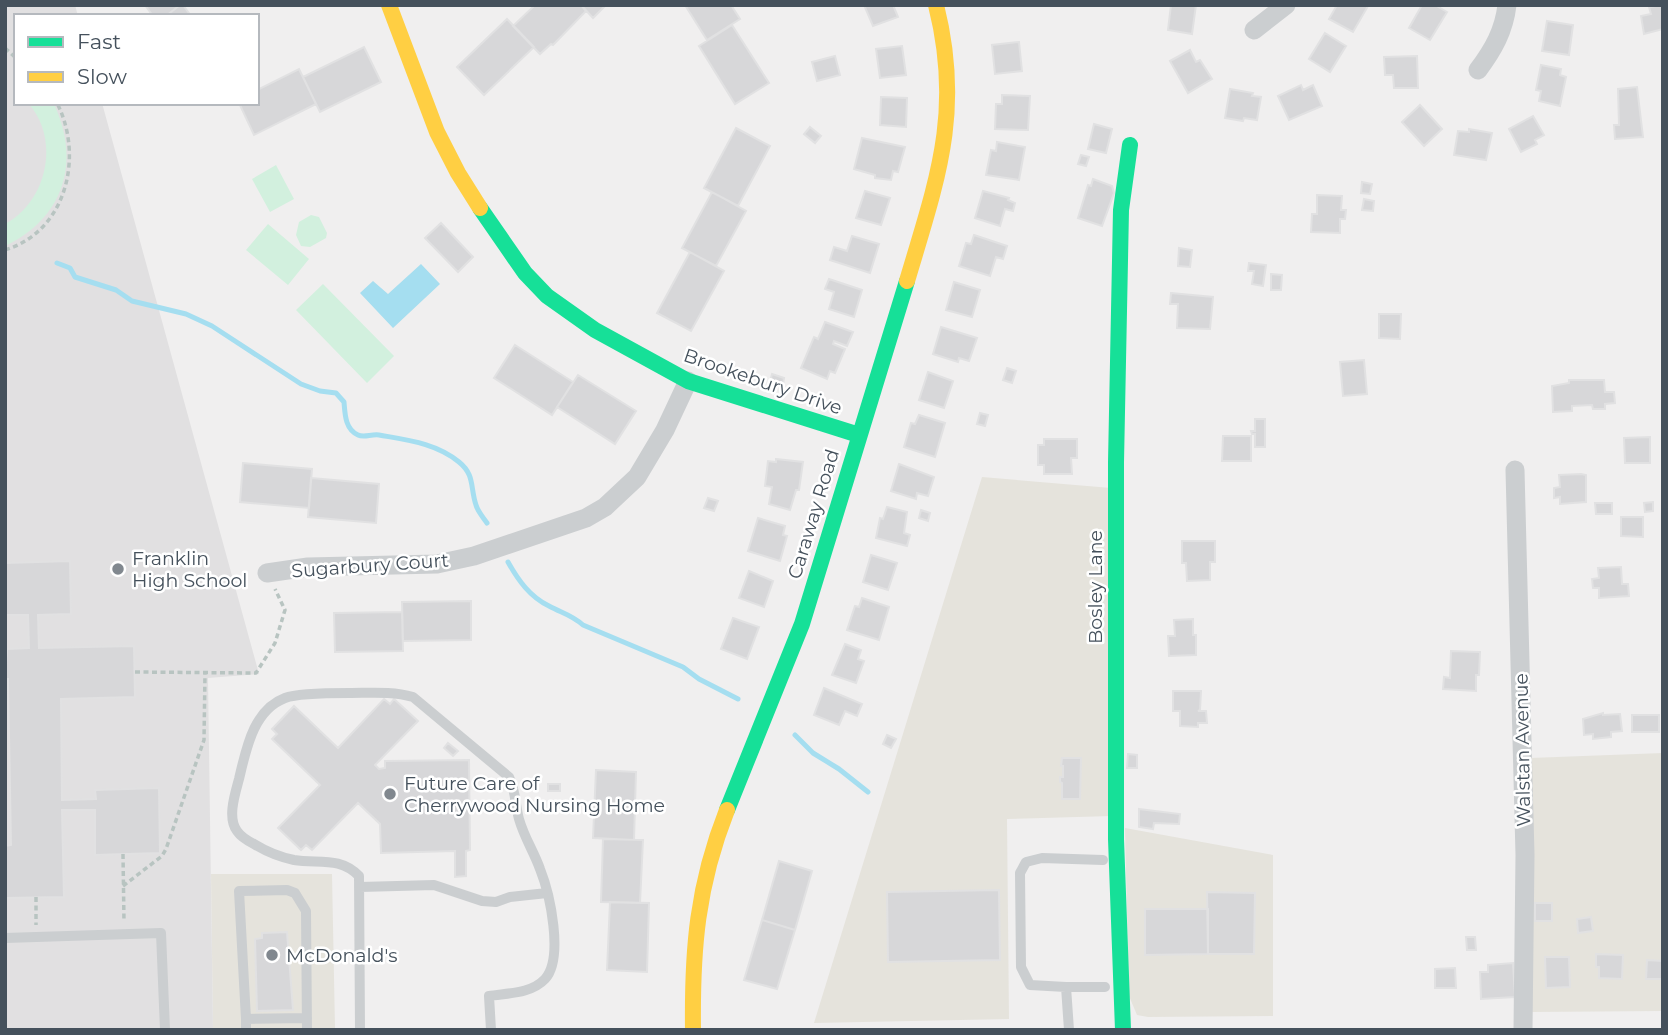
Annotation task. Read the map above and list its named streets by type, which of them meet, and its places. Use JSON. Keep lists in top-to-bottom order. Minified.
{"streets":{"street":["Brookebury Drive","Caraway Road","Sugarbury Court","Bosley Lane","Walstan Avenue"]},"crossings":[["Brookebury Drive","Caraway Road"],["Brookebury Drive","Sugarbury Court"]],"places":["Franklin High School","Future Care of Cherrywood Nursing Home","McDonald's"],"legend":["Fast","Slow"]}
